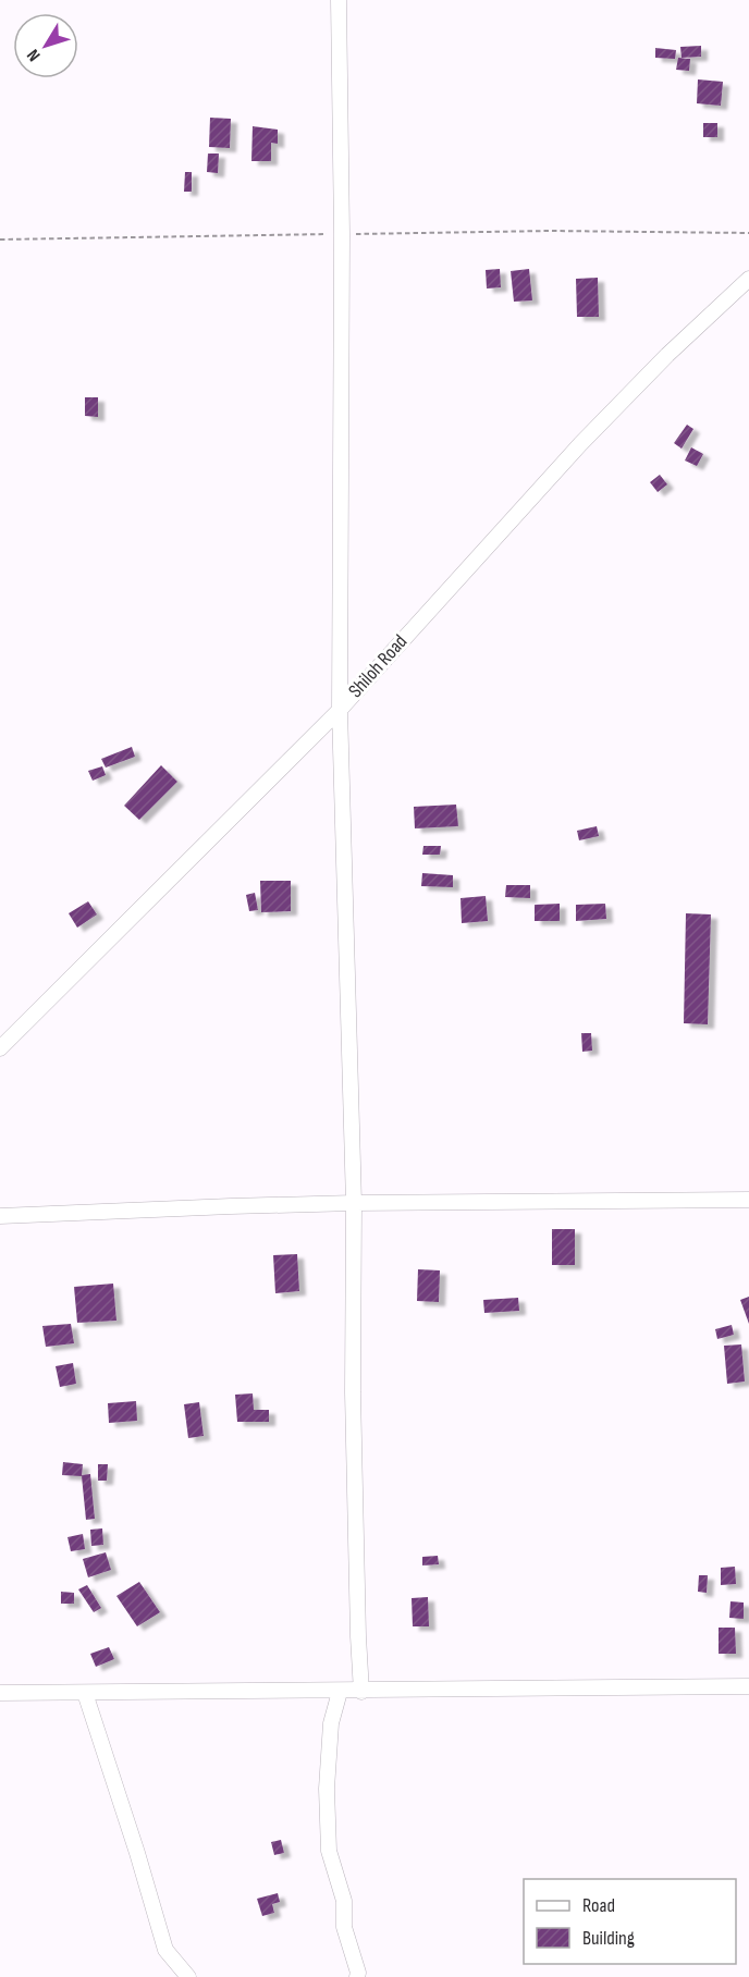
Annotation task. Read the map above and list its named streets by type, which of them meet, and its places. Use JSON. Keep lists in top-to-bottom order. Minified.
{"streets":{"street":["Shiloh Road"]},"legend":["Road","Building"],"north":"bottom left"}
